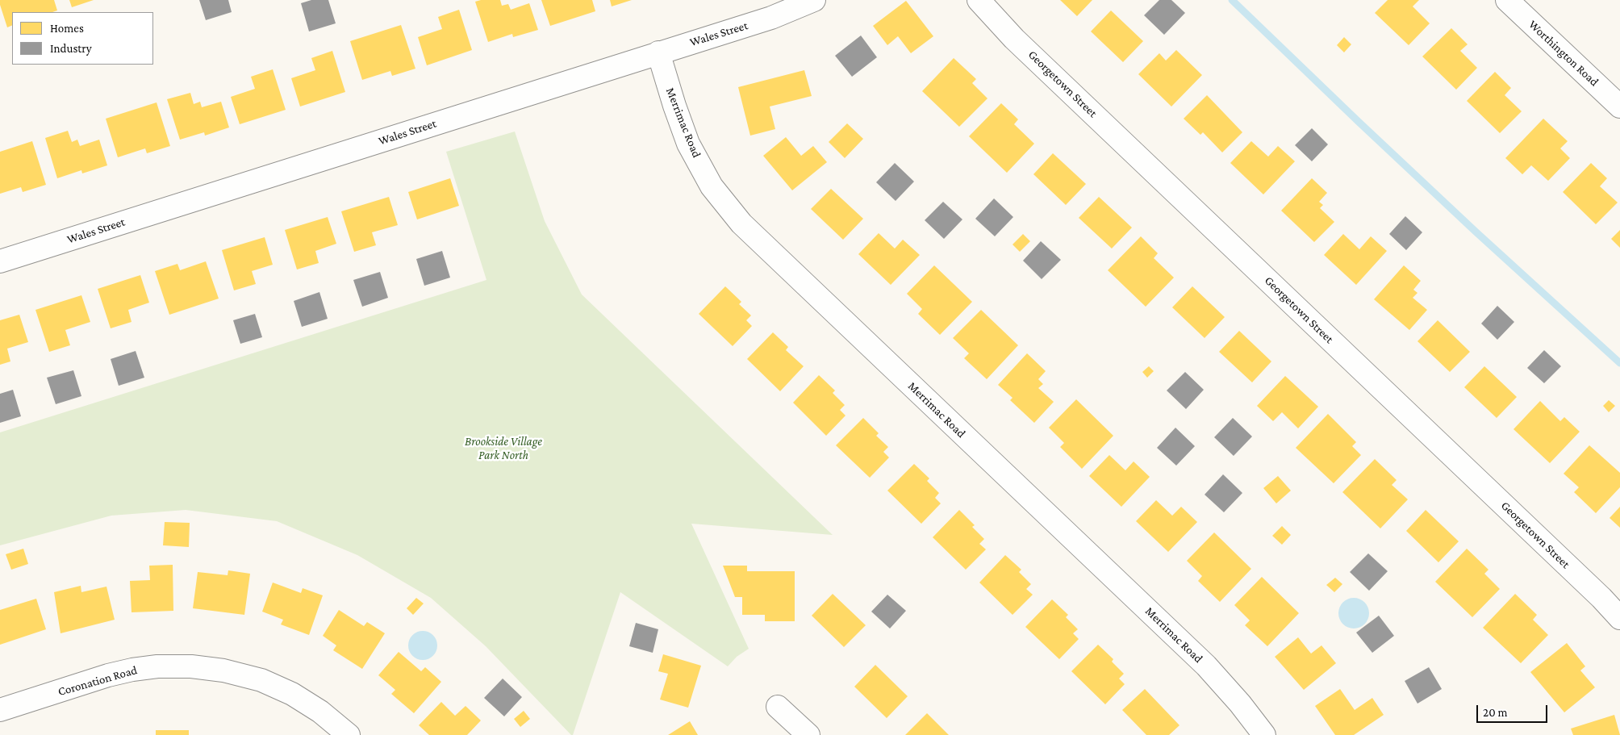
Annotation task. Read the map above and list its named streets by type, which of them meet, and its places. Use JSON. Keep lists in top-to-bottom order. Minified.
{"streets":{"street":["Wales Street","Worthington Road","Georgetown Street","Merrimac Road","Coronation Road"]},"crossings":[["Wales Street","Merrimac Road"]],"parks":["Brookside Village Park North"],"legend":["Homes","Industry"],"scale_bar":"20 m"}
